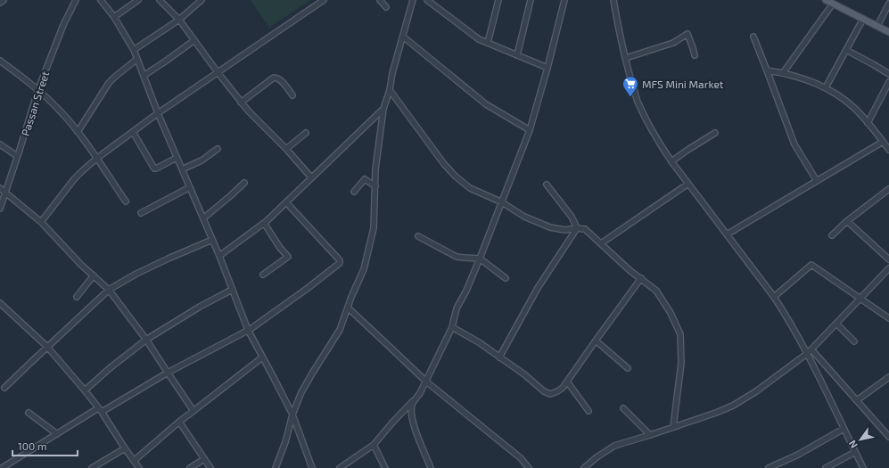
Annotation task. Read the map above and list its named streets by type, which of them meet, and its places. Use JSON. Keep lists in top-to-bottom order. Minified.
{"streets":{"street":["Passan Street"]},"places":{"supermarket":["MFS Mini Market"]},"scale_bar":"100 m","north":"bottom left"}
